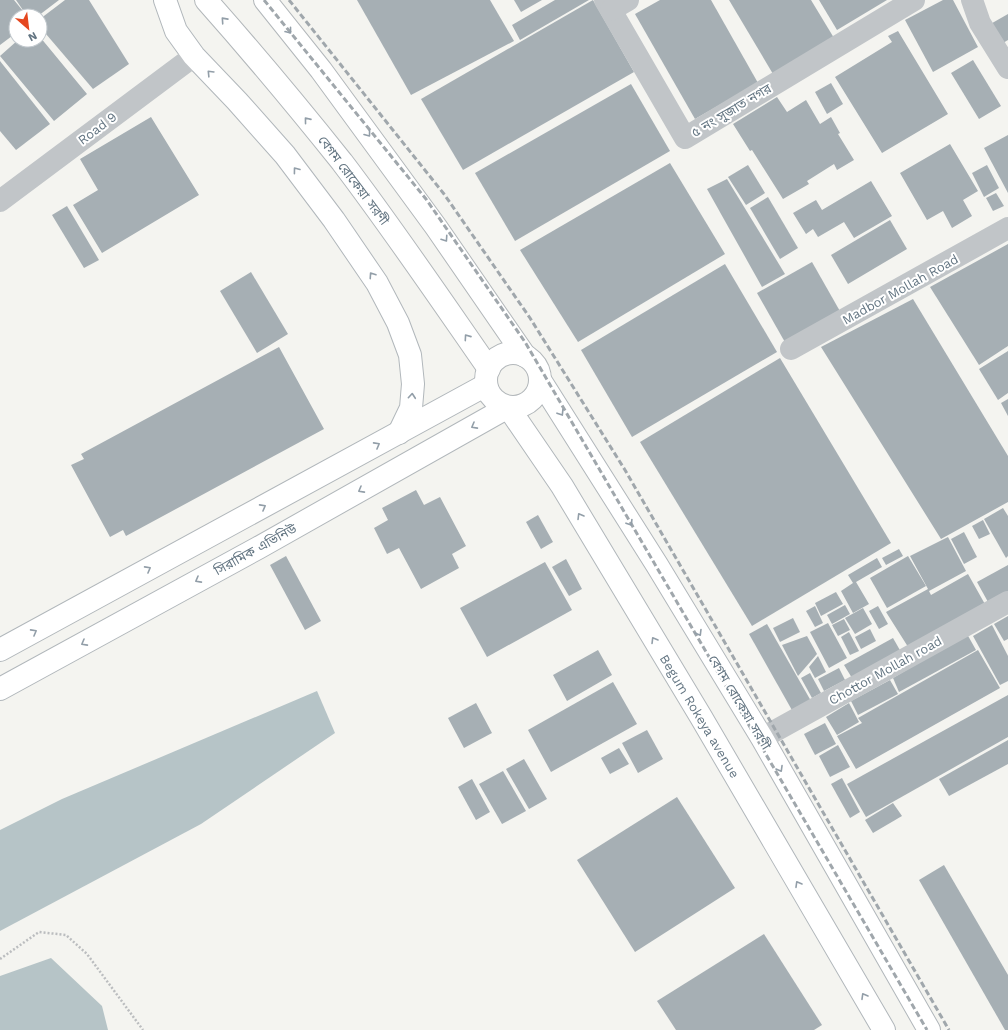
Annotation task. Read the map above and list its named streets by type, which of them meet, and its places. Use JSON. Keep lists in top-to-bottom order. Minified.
{"streets":{"main road":["বেগম রোকেয়া সরণী","সিরামিক এভিনিউ","Begum Rokeya avenue"],"street":["৫ নং সুজাত নগর","Road 9","Madbor Mollah Road","Chottor Mollah road"]},"crossings":[["বেগম রোকেয়া সরণী","সিরামিক এভিনিউ"],["বেগম রোকেয়া সরণী","Chottor Mollah road"],["বেগম রোকেয়া সরণী","Begum Rokeya avenue"],["সিরামিক এভিনিউ","Begum Rokeya avenue"]],"one_way":["Begum Rokeya avenue"],"north":"bottom right"}
